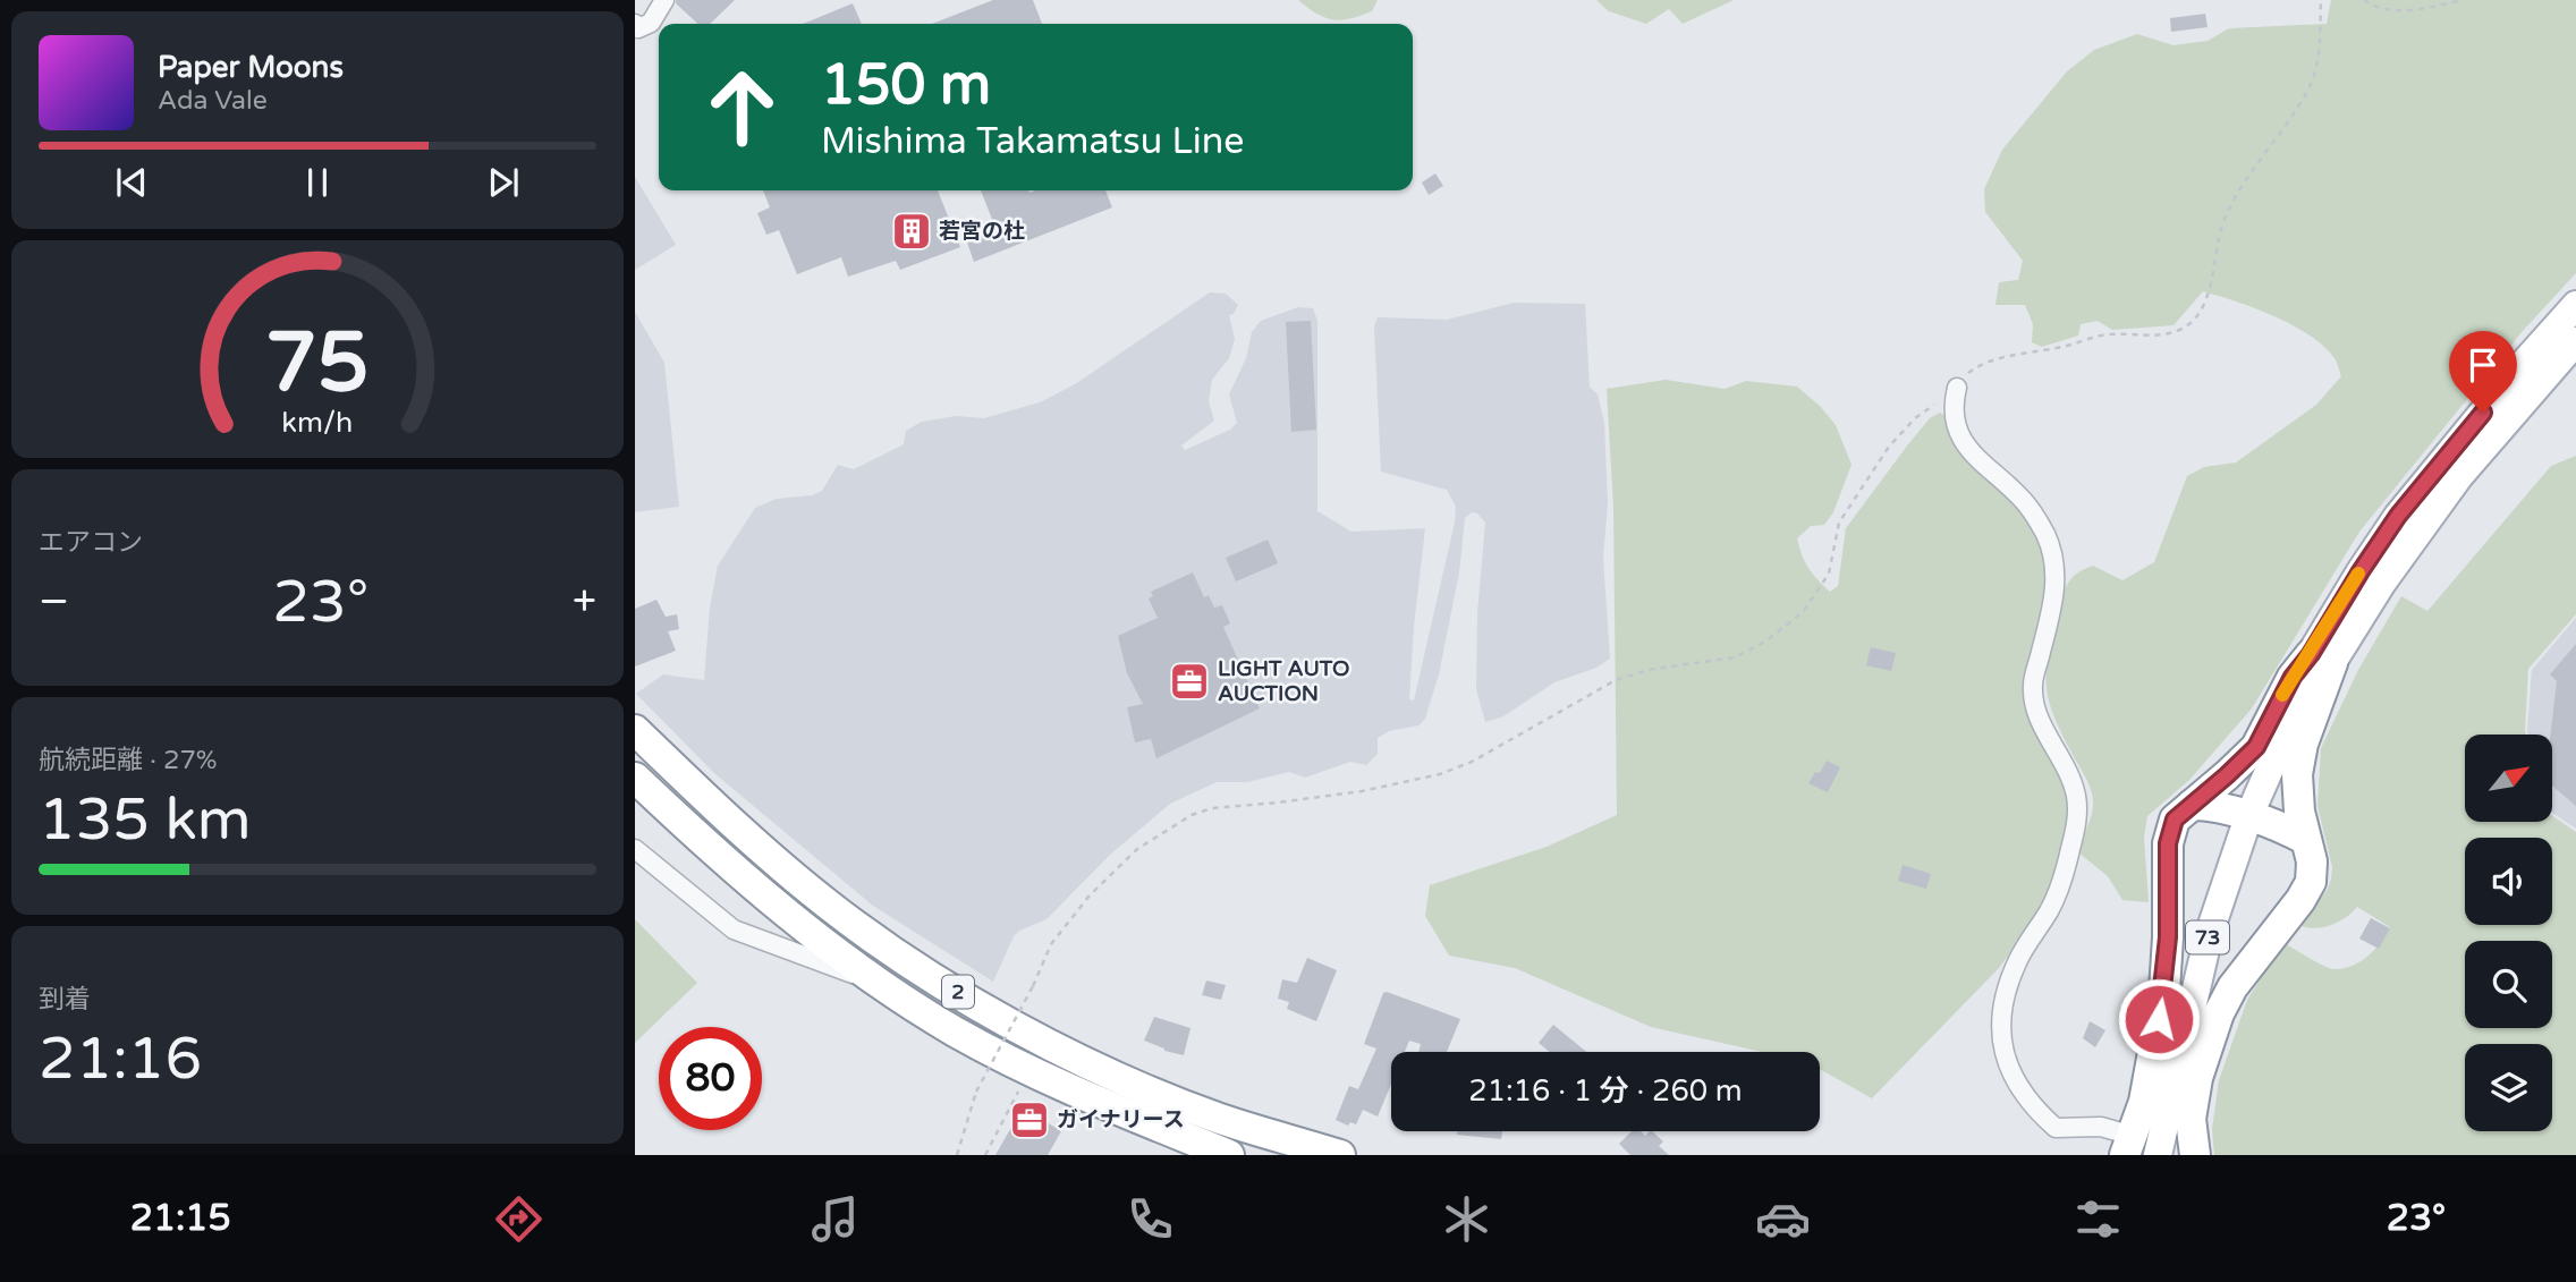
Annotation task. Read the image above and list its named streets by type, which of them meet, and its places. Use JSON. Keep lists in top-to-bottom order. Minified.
{"streets":{"highway":["2"],"main road":["73"]},"places":{"building":["若宮の杜"],"office":["LIGHT AUTO AUCTION","ガイナリース"]},"north":"top right","page":{"turn":["150 m","Mishima Takamatsu Line"],"song":["Paper Moons","Ada Vale"],"tile":["エアコン",["航続距離 · 27%","135 km"],["到着","21:16"]],"heat":["−","23°","+"],"limit":"80","trip":"21:16 · 1 分 · 260 m","tabs":["21:15","23°"],"gauge":["75","km/h"]}}
